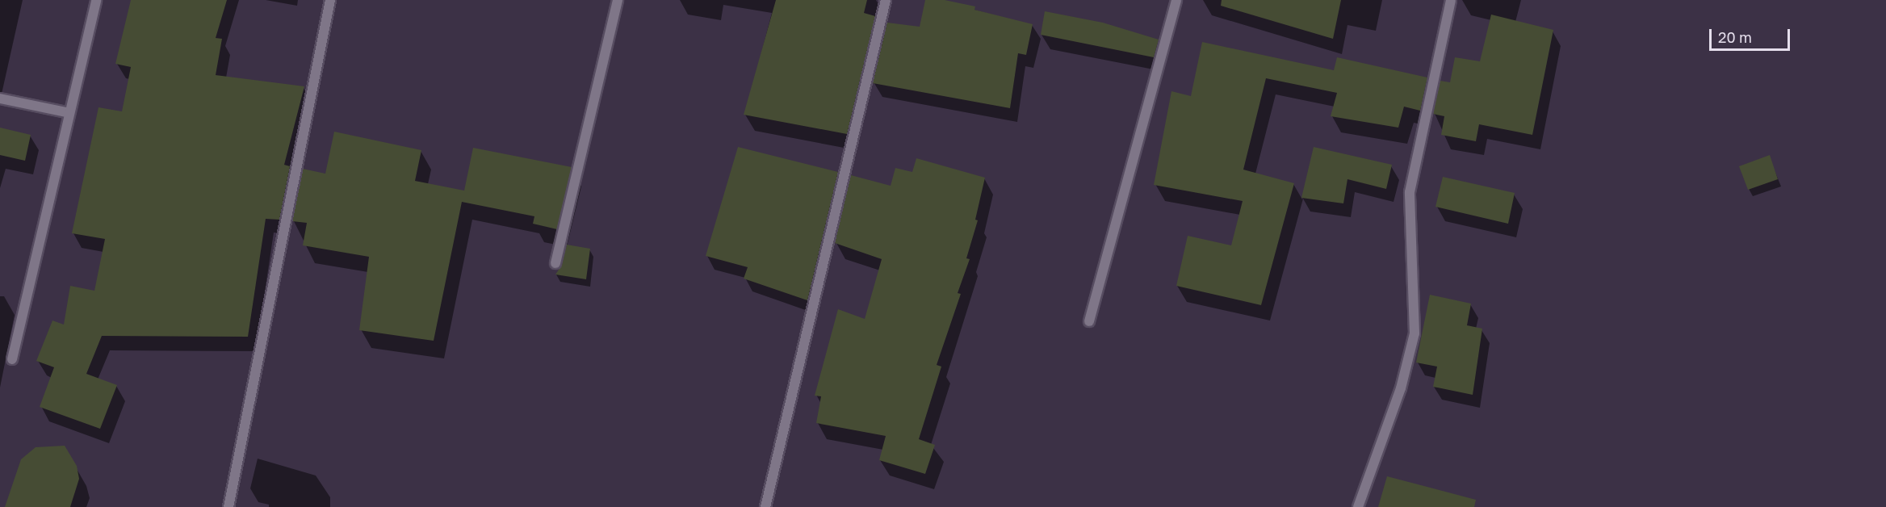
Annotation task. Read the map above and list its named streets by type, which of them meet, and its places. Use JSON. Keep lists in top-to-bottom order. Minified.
{"scale_bar":"20 m"}
